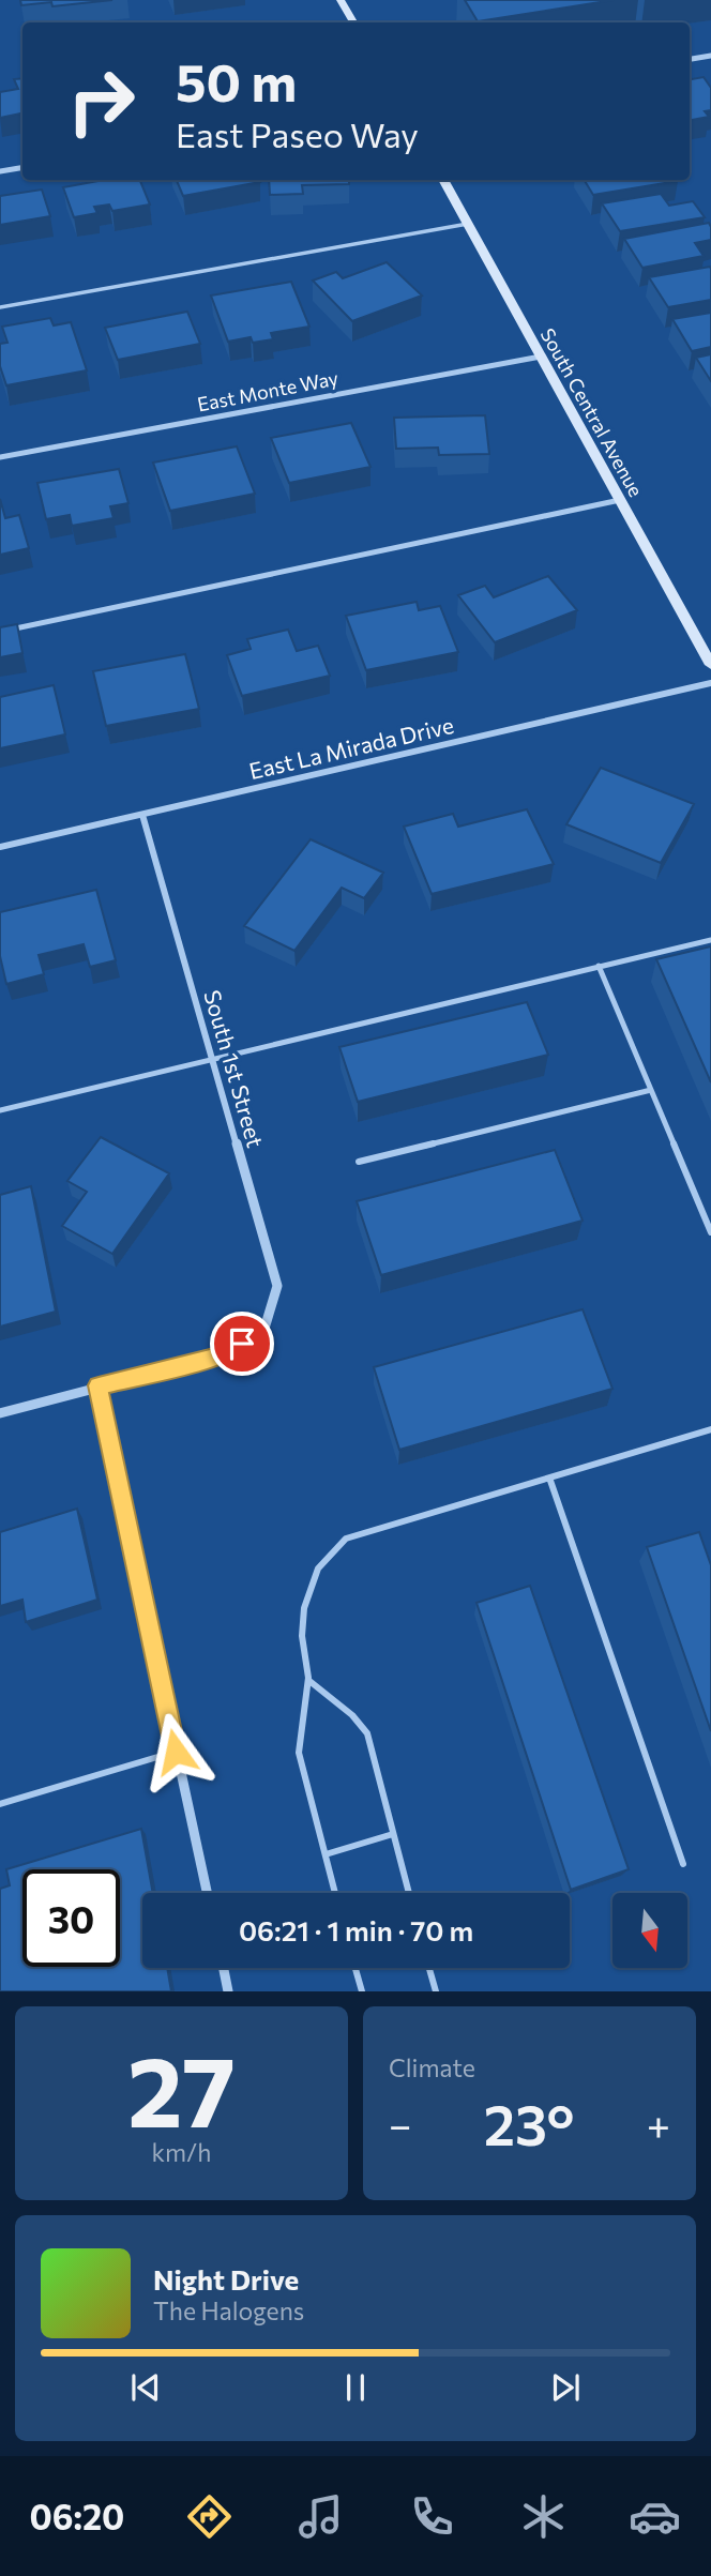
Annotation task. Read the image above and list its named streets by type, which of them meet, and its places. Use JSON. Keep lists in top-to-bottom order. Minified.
{"streets":{"street":["East Monte Way","South Central Avenue","East La Mirada Drive","South 1st Street"]},"crossings":[["East Monte Way","South Central Avenue"],["East La Mirada Drive","South 1st Street"]],"north":"bottom","page":{"turn":["50 m","East Paseo Way"],"limit":"30","trip":"06:21 · 1 min · 70 m","tile":[["27","km/h"],"Climate"],"heat":["−","23°","+"],"song":["Night Drive","The Halogens"],"tabs":"06:20"}}
